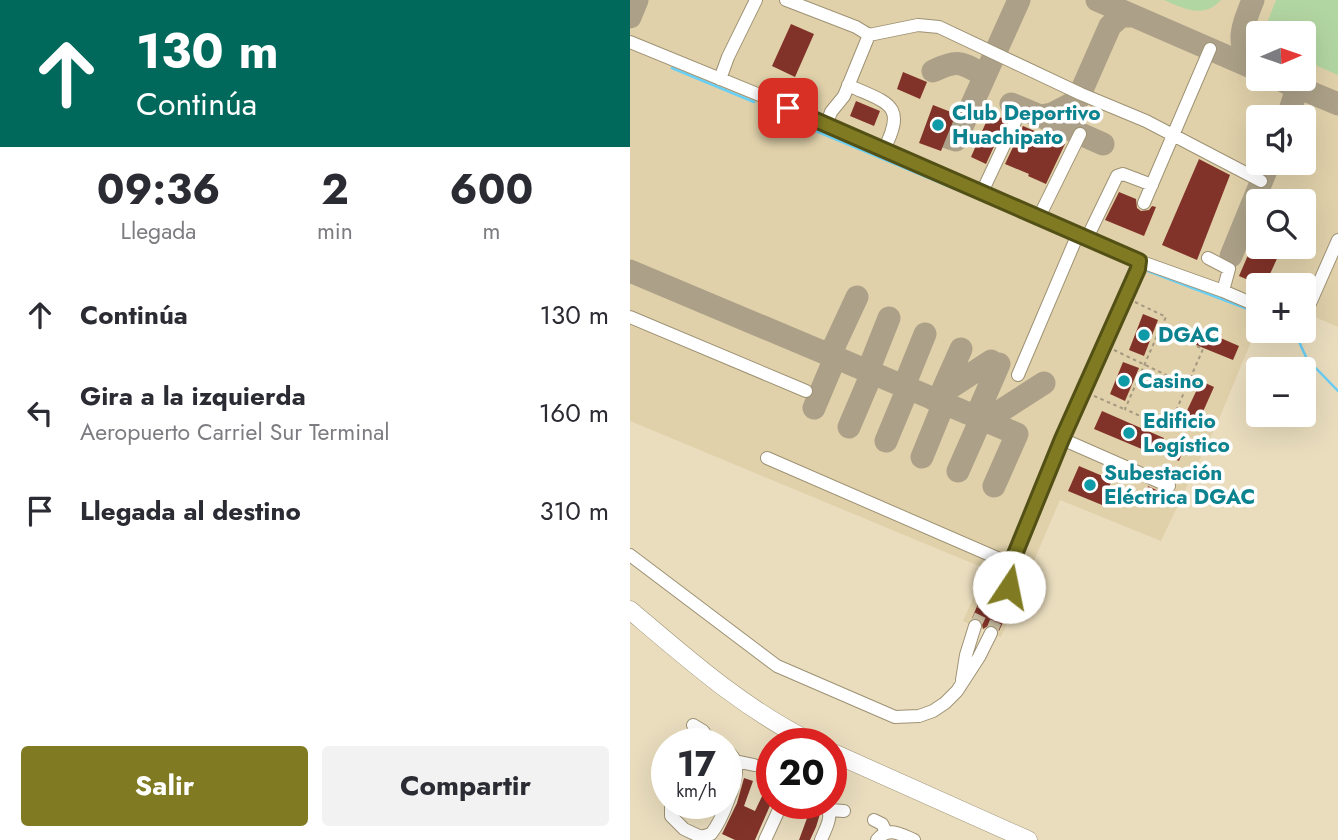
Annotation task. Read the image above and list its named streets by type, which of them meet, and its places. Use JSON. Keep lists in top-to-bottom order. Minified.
{"places":["Club Deportivo Huachipato","DGAC","Casino","Edificio Logístico","Subestación Eléctrica DGAC"],"north":"right","page":{"turn":["130 m","Continúa"],"map_buttons":["+","−"],"eta":["09:36","Llegada","2","min","600","m"],"list":[{"name":"Continúa","value":"130 m"},{"name":"Gira a la izquierda","note":"Aeropuerto Carriel Sur Terminal","value":"160 m"},{"name":"Llegada al destino","value":"310 m"}],"speed":"17 km/h","limit":"20","buttons":["Salir","Compartir"]}}
